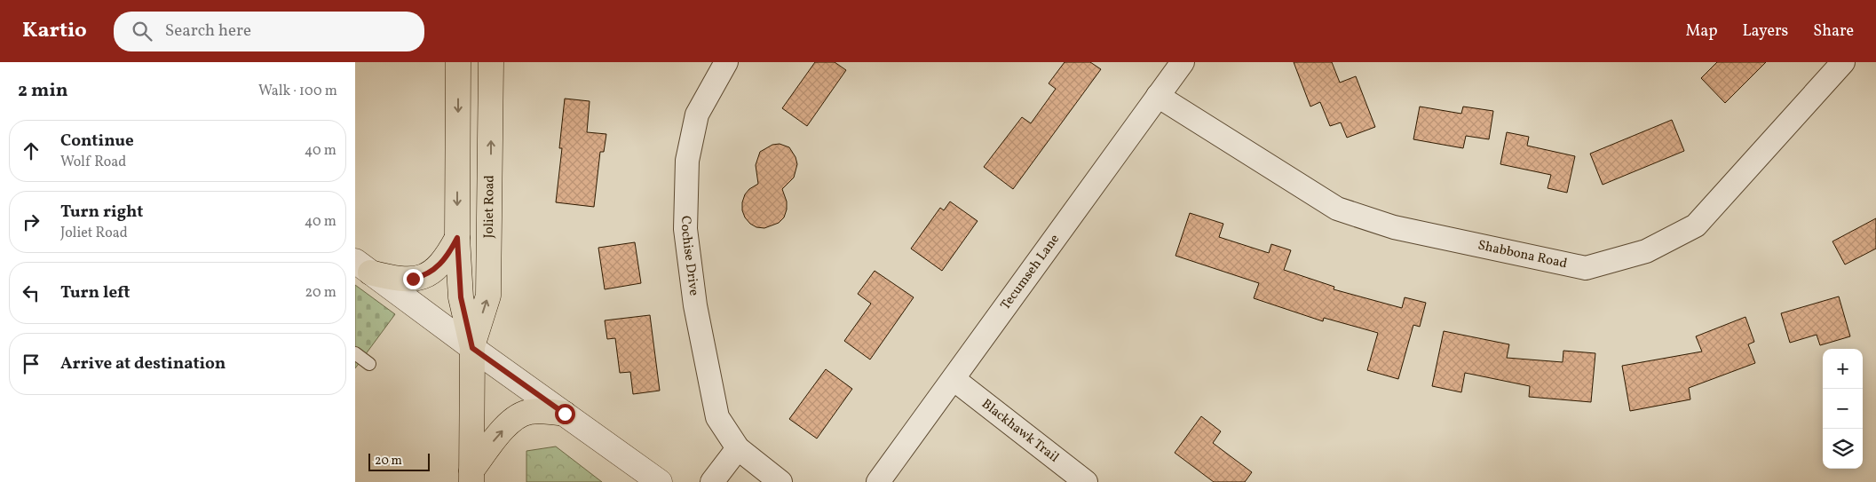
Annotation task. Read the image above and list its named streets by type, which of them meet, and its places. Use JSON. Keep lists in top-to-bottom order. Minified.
{"streets":{"main road":["Joliet Road"],"street":["Cochise Drive","Shabbona Road","Tecumseh Lane","Blackhawk Trail"]},"crossings":[["Shabbona Road","Tecumseh Lane"],["Tecumseh Lane","Blackhawk Trail"]],"scale_bar":"20 m","page":{"header":"Kartio","search":"Search here","nav":["Map","Layers","Share"],"heading":["2 min","Walk · 100 m"],"list":[["Continue","Wolf Road","40 m"],["Turn right","Joliet Road","40 m"],["Turn left","20 m"],"Arrive at destination"],"map_buttons":["+","−"],"scale":"20 m"}}
